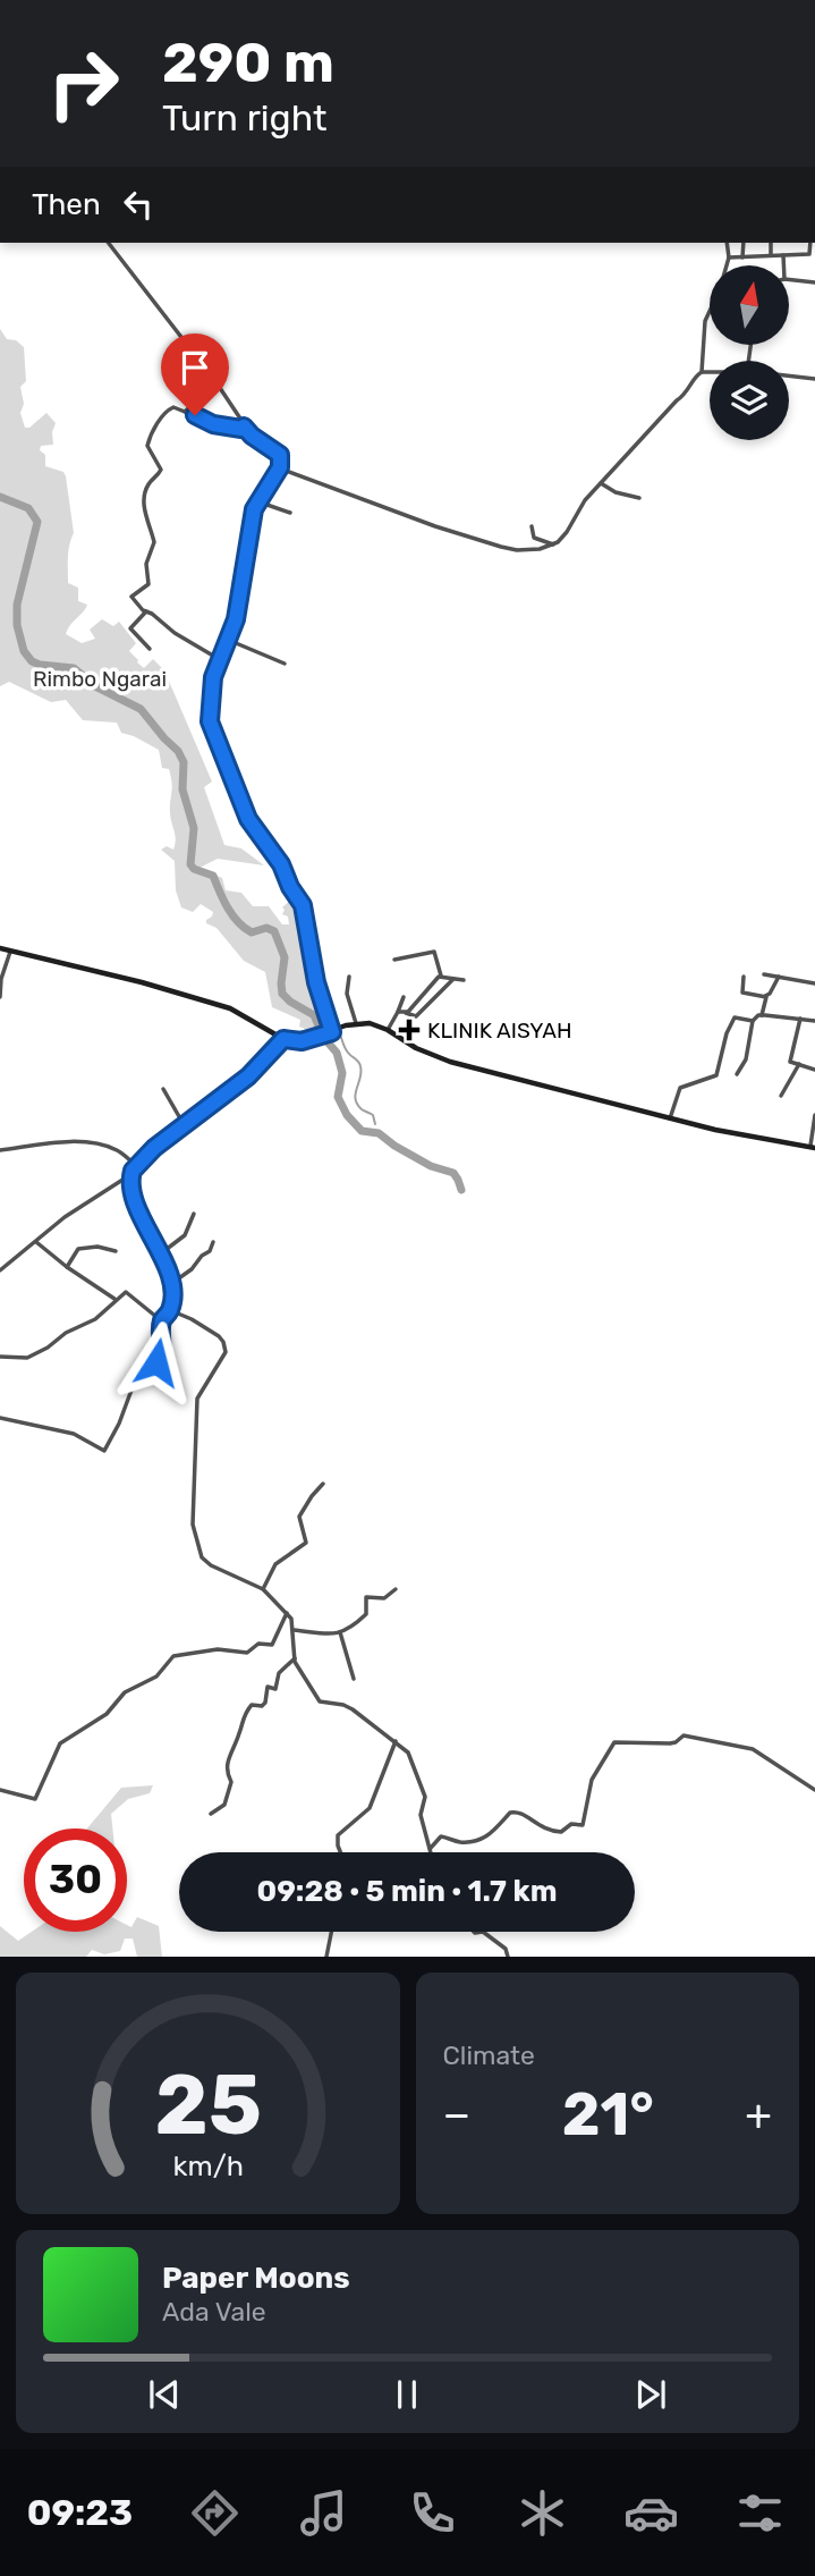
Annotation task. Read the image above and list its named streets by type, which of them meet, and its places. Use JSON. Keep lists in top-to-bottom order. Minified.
{"parks":["Rimbo Ngarai"],"places":{"health":["KLINIK AISYAH"]},"north":"top","page":{"turn":["290 m","Turn right"],"then":"Then","limit":"30","trip":"09:28 · 5 min · 1.7 km","tile":"Climate","heat":["−","21°","+"],"song":["Paper Moons","Ada Vale"],"tabs":"09:23","gauge":["25","km/h"]}}
